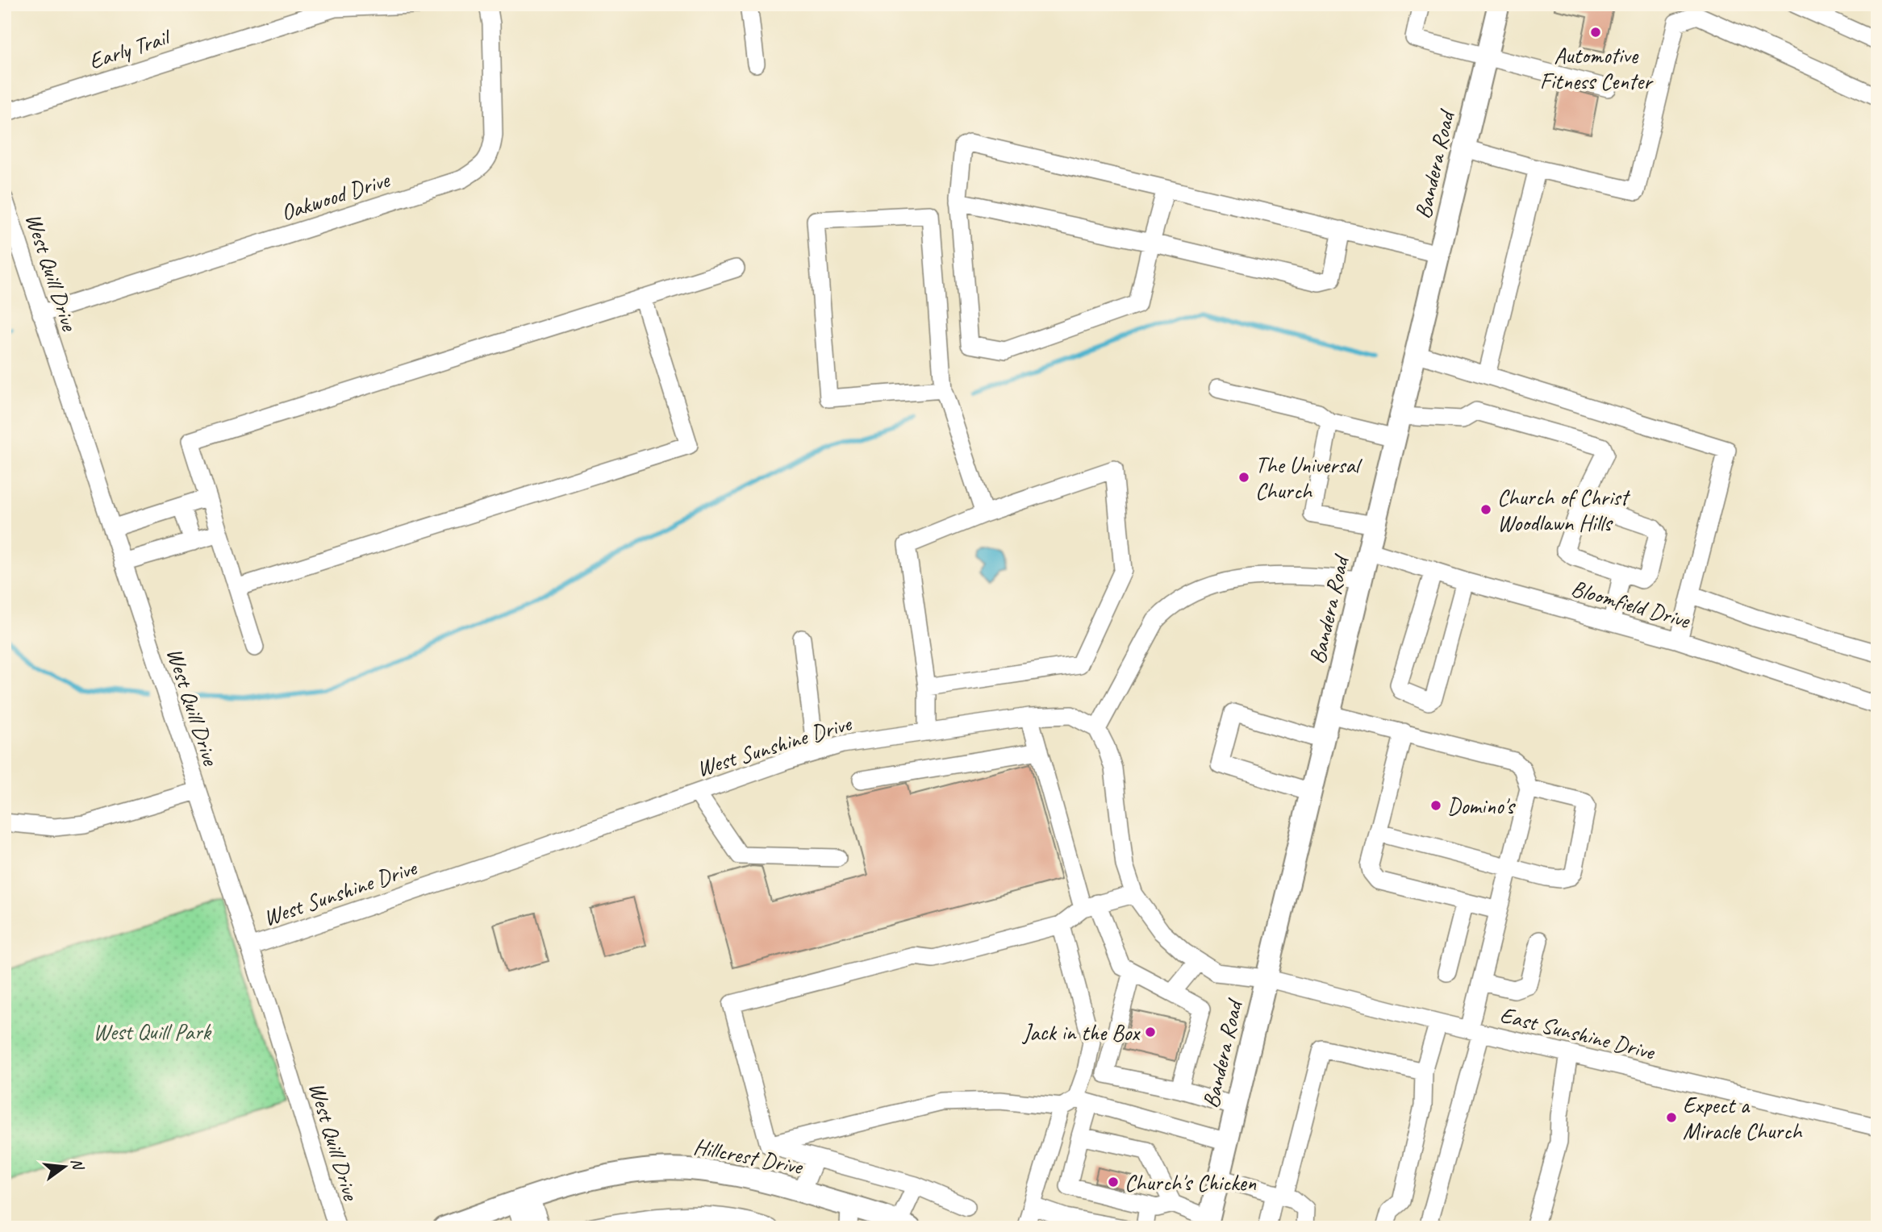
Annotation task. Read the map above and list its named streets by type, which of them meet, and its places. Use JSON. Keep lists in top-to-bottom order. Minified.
{"streets":{"main road":["Bandera Road","Hillcrest Drive"],"street":["Early Trail","Oakwood Drive","West Quill Drive","Bloomfield Drive","West Sunshine Drive","East Sunshine Drive"]},"crossings":[["Bandera Road","Bloomfield Drive"],["Bandera Road","East Sunshine Drive"],["Oakwood Drive","West Quill Drive"],["West Quill Drive","West Sunshine Drive"]],"parks":["West Quill Park"],"places":["Automotive Fitness Center","The Universal Church","Church of Christ Woodlawn Hills","Domino's","Jack in the Box","Expect a Miracle Church","Church's Chicken"],"north":"right"}
